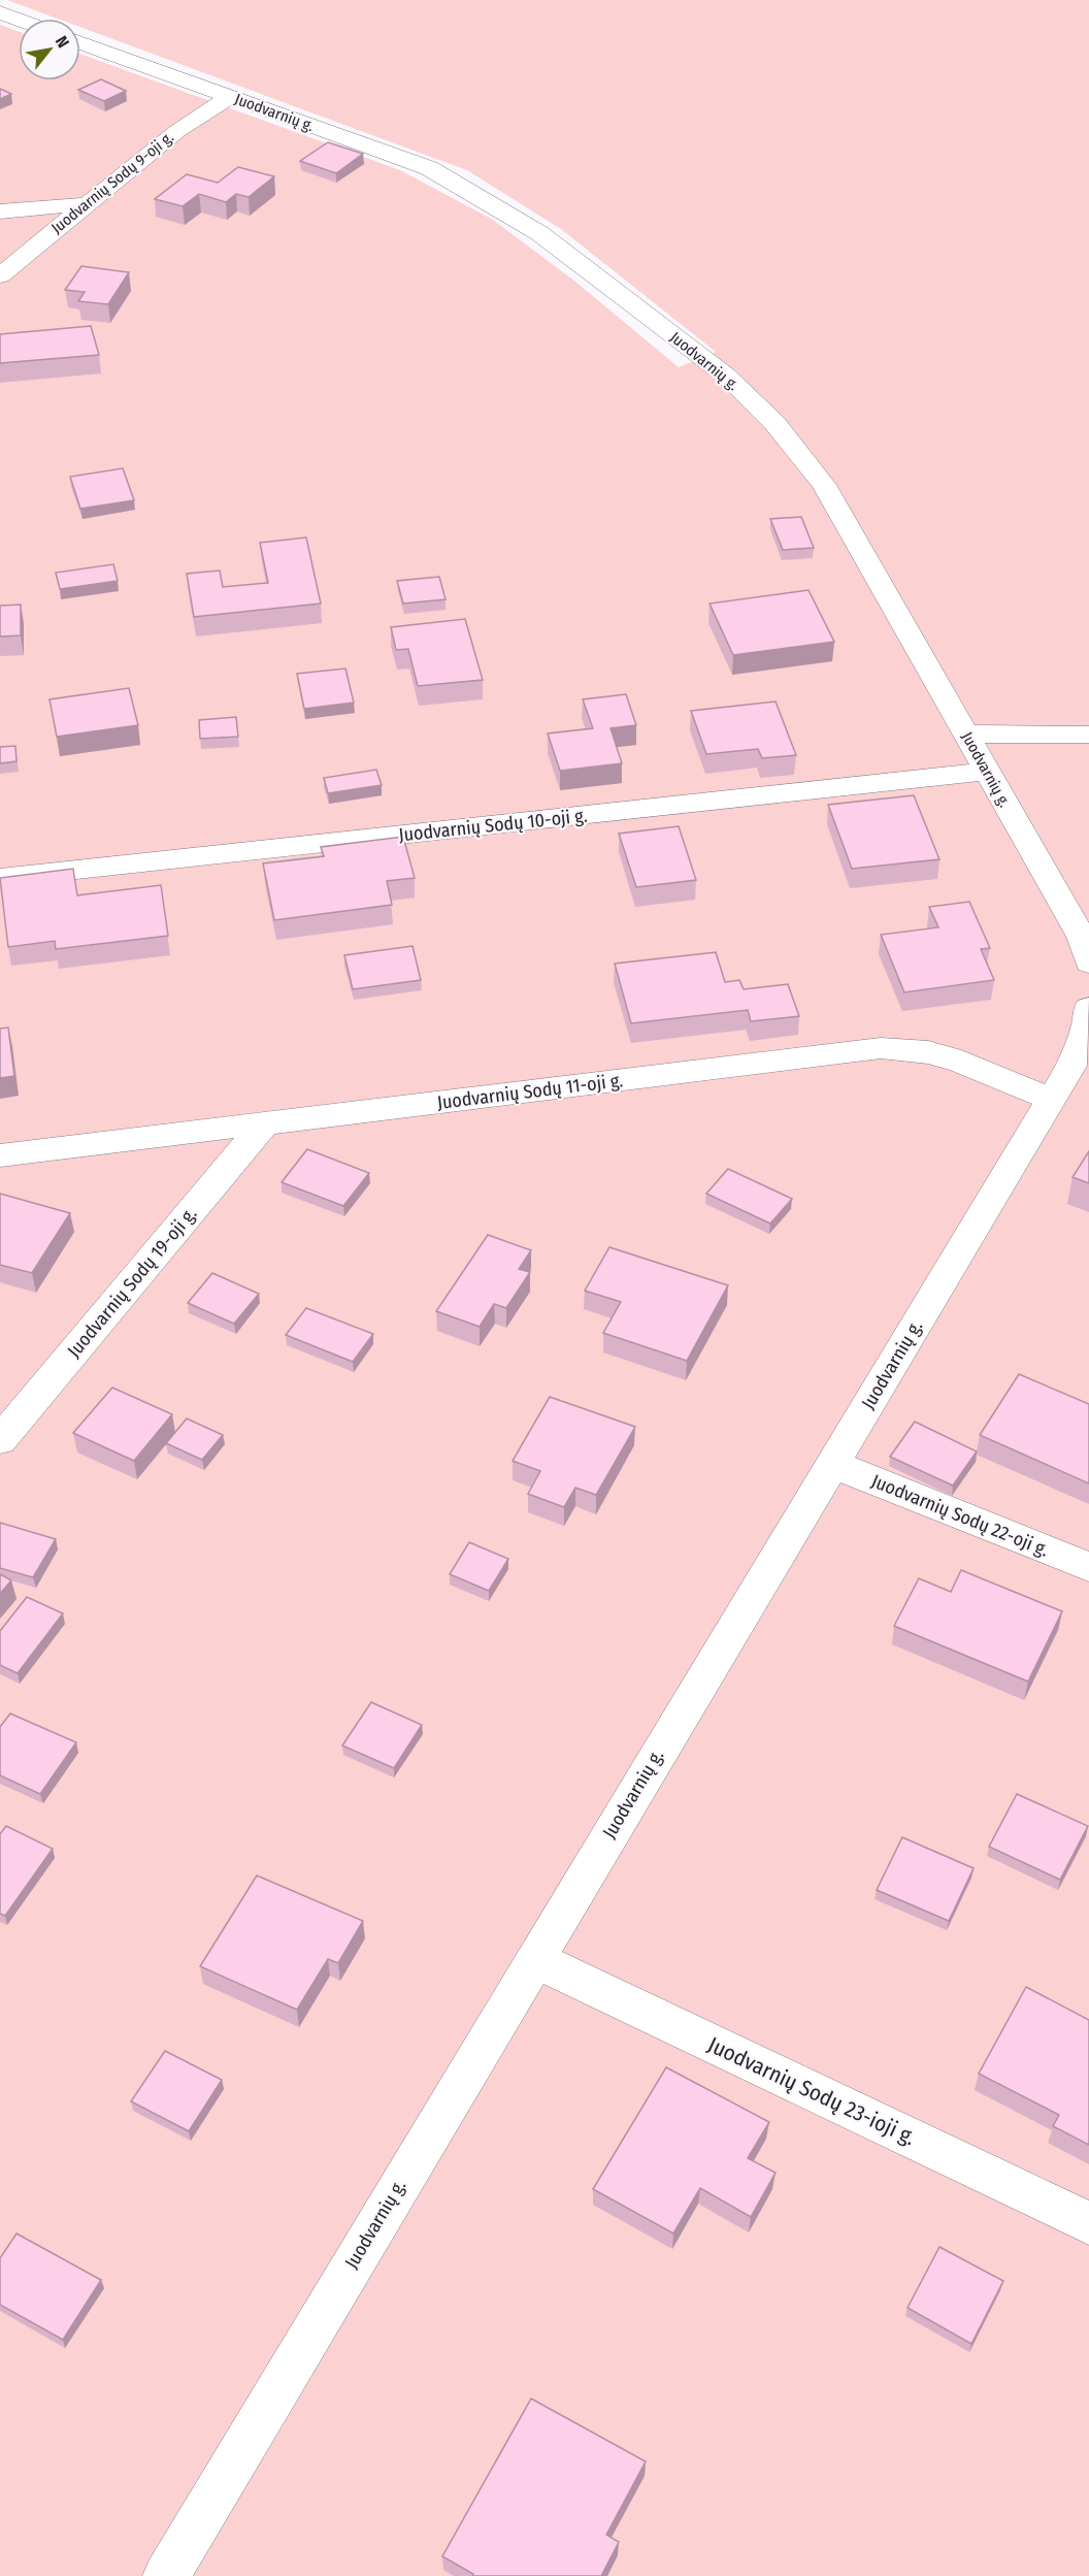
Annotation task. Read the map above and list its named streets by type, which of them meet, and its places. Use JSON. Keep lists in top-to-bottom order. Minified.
{"streets":{"street":["Juodvarnių g.","Juodvarnių Sodų 9-oji g.","Juodvarnių Sodų 10-oji g.","Juodvarnių Sodų 11-oji g.","Juodvarnių Sodų 19-oji g.","Juodvarnių Sodų 22-oji g.","Juodvarnių Sodų 23-ioji g."]},"crossings":[["Juodvarnių g.","Juodvarnių Sodų 9-oji g."],["Juodvarnių g.","Juodvarnių Sodų 10-oji g."],["Juodvarnių g.","Juodvarnių Sodų 11-oji g."],["Juodvarnių g.","Juodvarnių Sodų 22-oji g."],["Juodvarnių g.","Juodvarnių Sodų 23-ioji g."],["Juodvarnių Sodų 11-oji g.","Juodvarnių Sodų 19-oji g."]],"north":"top right"}
